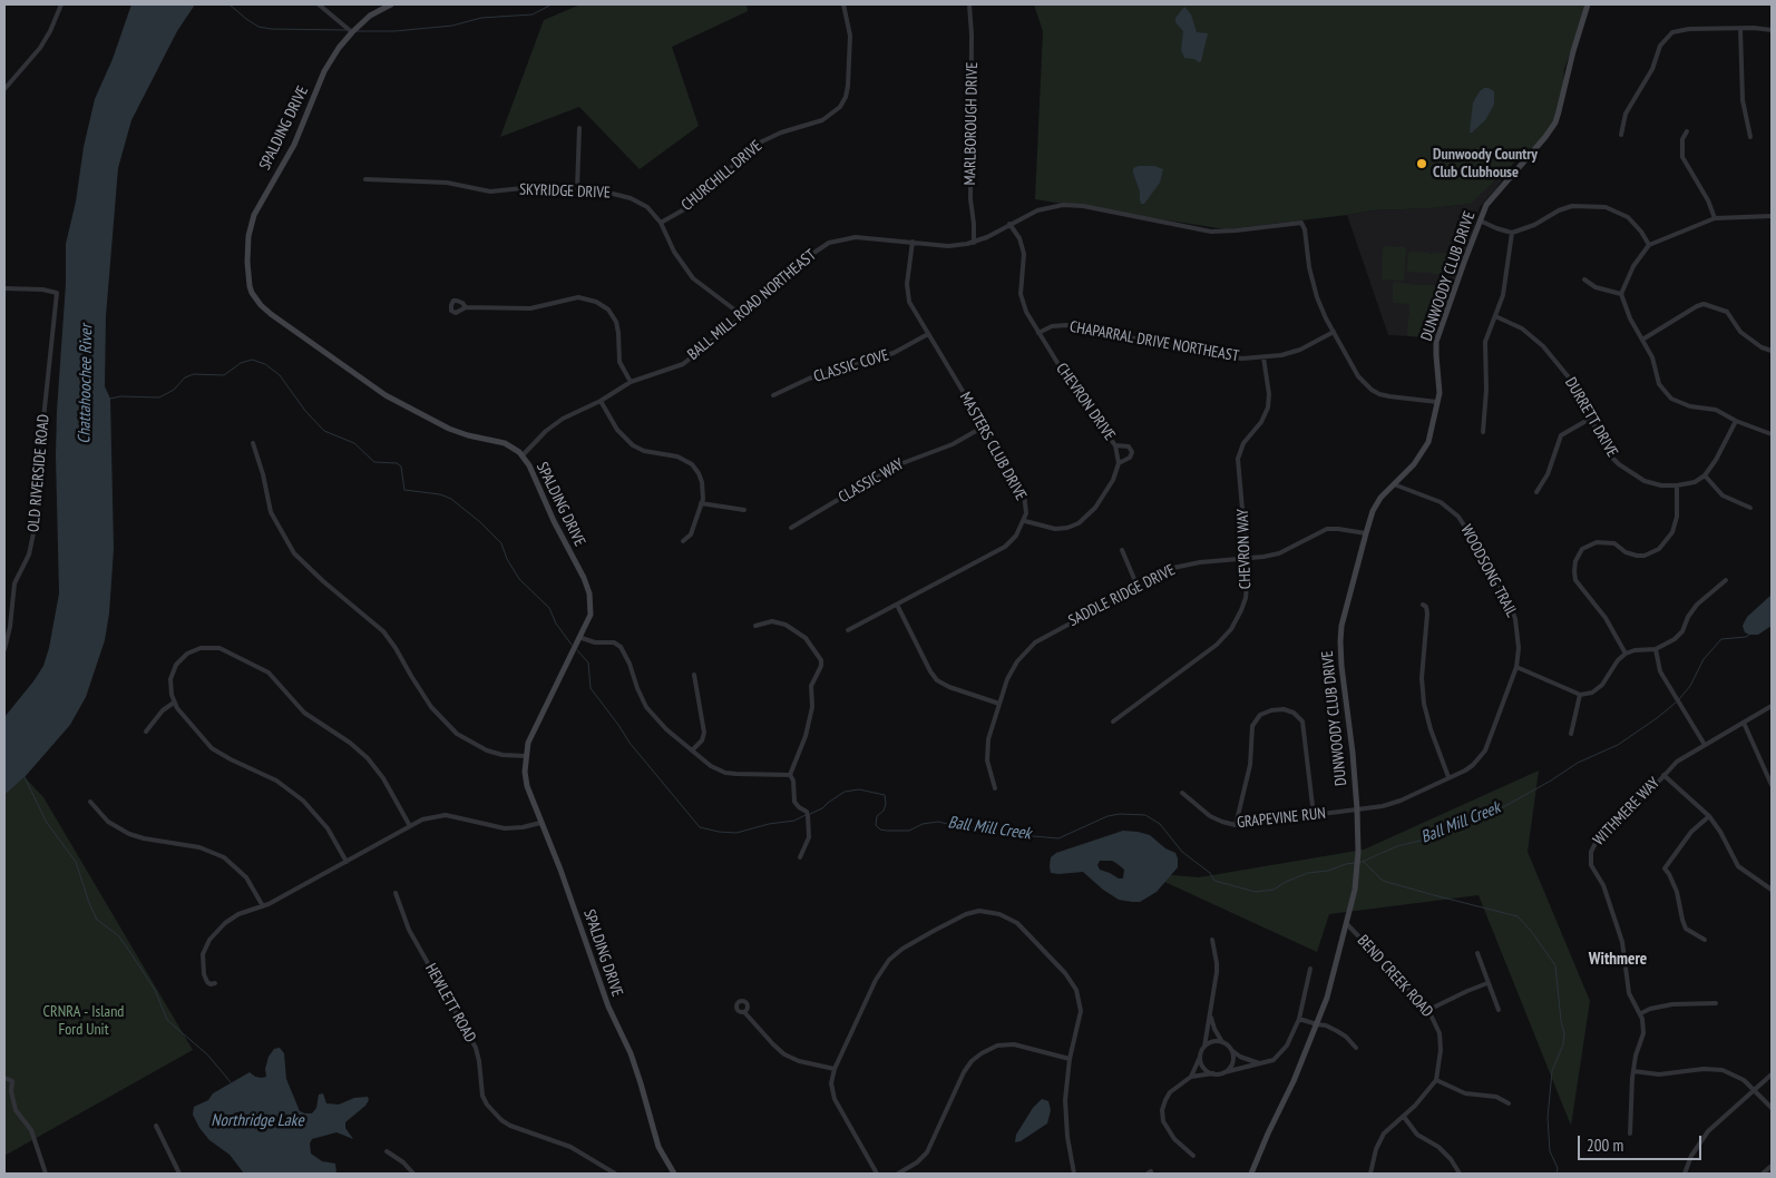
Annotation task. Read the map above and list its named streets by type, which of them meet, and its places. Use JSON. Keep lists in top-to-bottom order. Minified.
{"streets":{"street":["MARLBOROUGH DRIVE","SPALDING DRIVE","CHURCHILL DRIVE","SKYRIDGE DRIVE","DUNWOODY CLUB DRIVE","BALL MILL ROAD NORTHEAST","CHAPARRAL DRIVE NORTHEAST","CLASSIC COVE","CHEVRON DRIVE","DURRETT DRIVE","MASTERS CLUB DRIVE","OLD RIVERSIDE ROAD","CLASSIC WAY","CHEVRON WAY","WOODSONG TRAIL","SADDLE RIDGE DRIVE","WITHMERE WAY","GRAPEVINE RUN","BEND CREEK ROAD","HEWLETT ROAD"]},"crossings":[["MARLBOROUGH DRIVE","BALL MILL ROAD NORTHEAST"],["SPALDING DRIVE","BALL MILL ROAD NORTHEAST"],["CHURCHILL DRIVE","SKYRIDGE DRIVE"],["SKYRIDGE DRIVE","BALL MILL ROAD NORTHEAST"],["DUNWOODY CLUB DRIVE","WOODSONG TRAIL"],["DUNWOODY CLUB DRIVE","SADDLE RIDGE DRIVE"],["DUNWOODY CLUB DRIVE","GRAPEVINE RUN"],["DUNWOODY CLUB DRIVE","BEND CREEK ROAD"],["BALL MILL ROAD NORTHEAST","CHAPARRAL DRIVE NORTHEAST"],["BALL MILL ROAD NORTHEAST","CHEVRON DRIVE"],["BALL MILL ROAD NORTHEAST","MASTERS CLUB DRIVE"],["CHAPARRAL DRIVE NORTHEAST","CHEVRON DRIVE"],["CHAPARRAL DRIVE NORTHEAST","CHEVRON WAY"],["CLASSIC COVE","MASTERS CLUB DRIVE"],["MASTERS CLUB DRIVE","CLASSIC WAY"],["CHEVRON WAY","SADDLE RIDGE DRIVE"],["WOODSONG TRAIL","GRAPEVINE RUN"]],"districts":["Withmere"],"water":["Chattahoochee River","Ball Mill Creek","Northridge Lake"],"parks":["CRNRA - Island Ford Unit"],"places":["Dunwoody Country Club Clubhouse"],"scale_bar":"200 m"}
